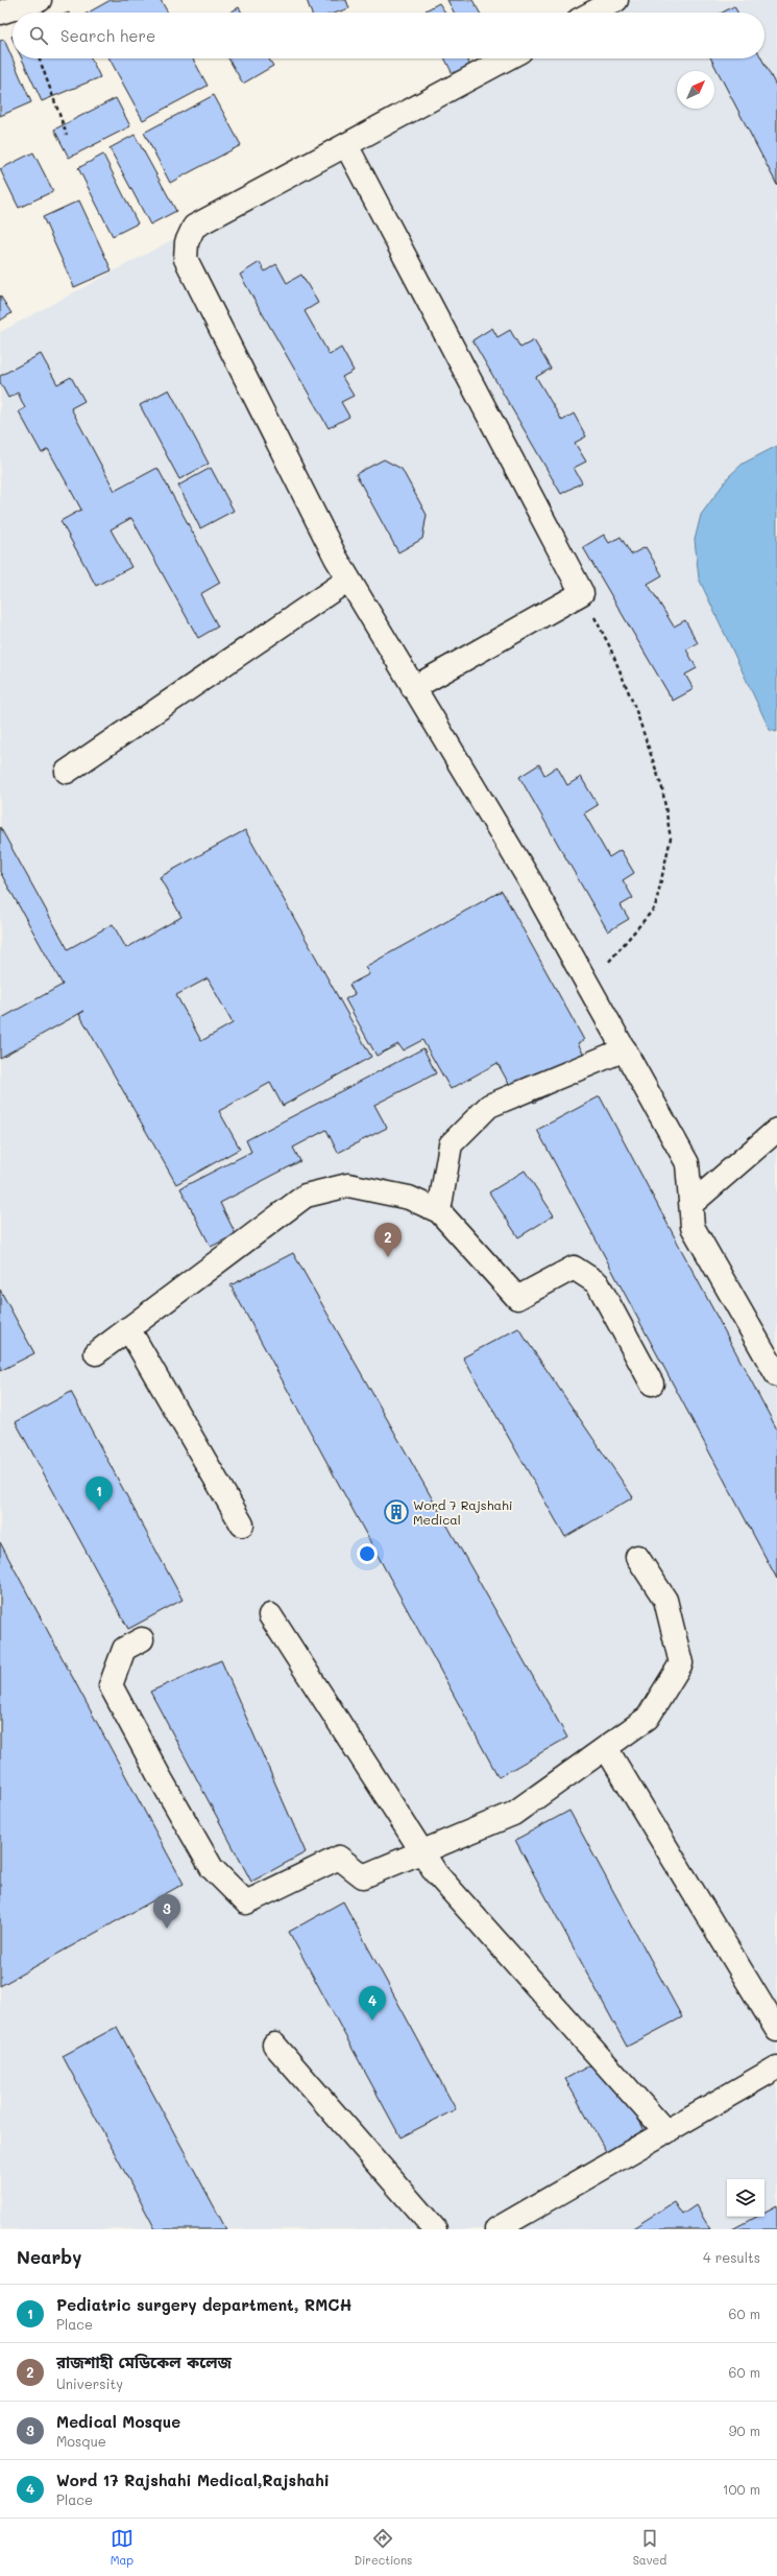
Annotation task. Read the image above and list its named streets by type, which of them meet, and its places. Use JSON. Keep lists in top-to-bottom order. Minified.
{"places":{"building":["Word 7 Rajshahi Medical"]},"north":"top right","page":{"search":"Search here","pins":["2","1","3","4"],"heading":["Nearby","4 results"],"list":[{"mark":"1","name":"Pediatric surgery department, RMCH","note":"Place","value":"60 m"},{"mark":"2","name":"রাজশাহী মেডিকেল কলেজ","note":"University","value":"60 m"},{"mark":"3","name":"Medical Mosque","note":"Mosque","value":"90 m"},{"mark":"4","name":"Word 17 Rajshahi Medical,Rajshahi","note":"Place","value":"100 m"}],"nav":["Map","Directions","Saved"]}}
